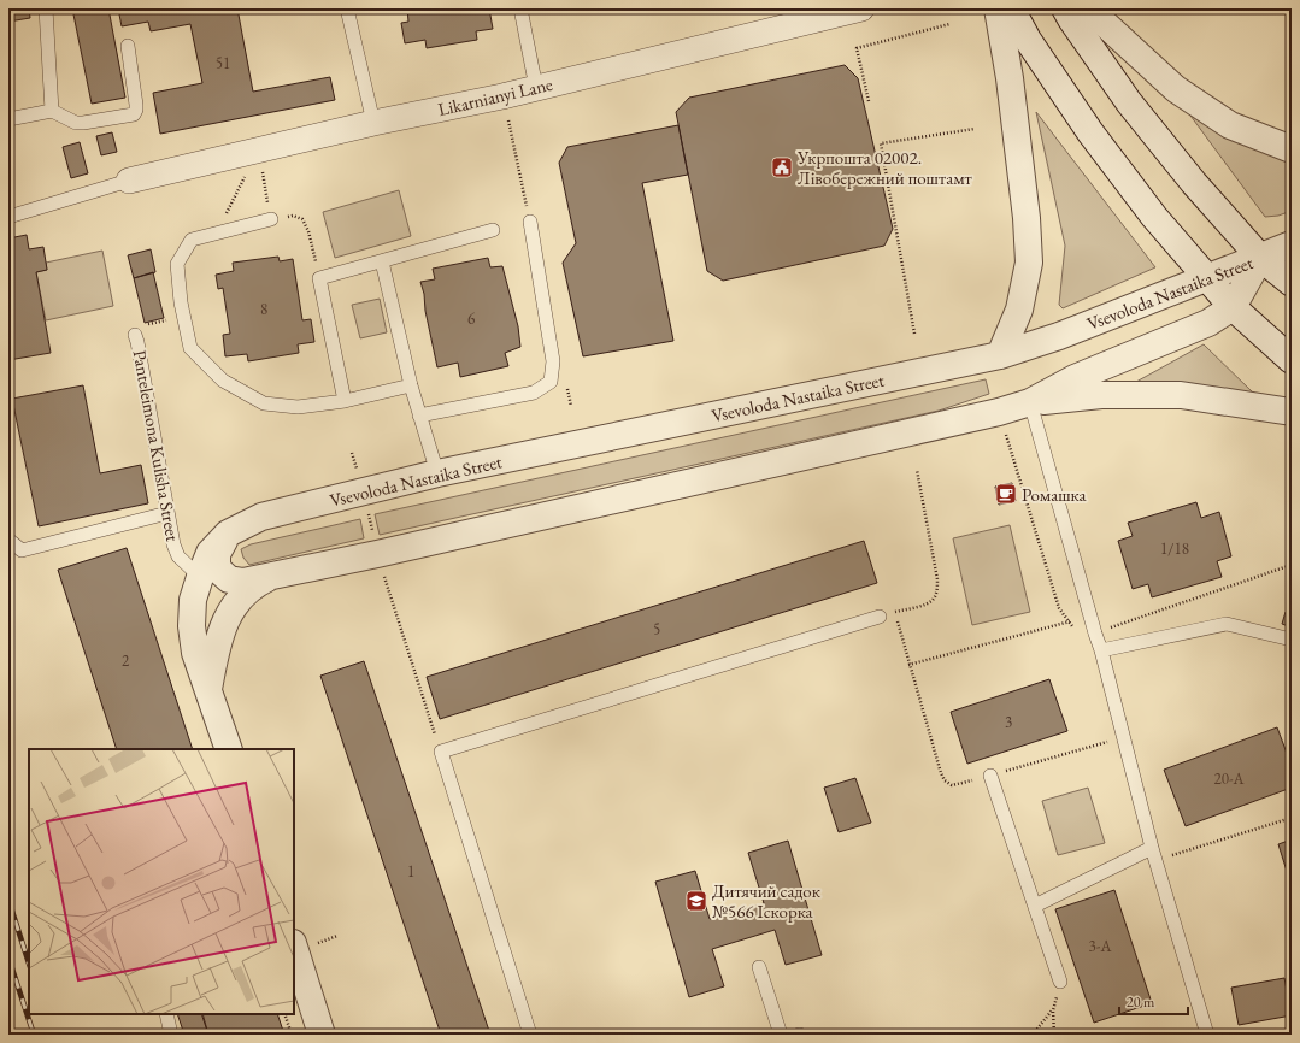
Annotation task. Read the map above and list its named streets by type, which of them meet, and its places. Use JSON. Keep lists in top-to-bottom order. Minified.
{"streets":{"street":["Likarnianyi Lane","Vsevoloda Nastaika Street"],"lane":["Panteleimona Kulisha Street"]},"places":{"public building":["Укрпошта 02002. Лівобережний поштамт"],"cafe":["Ромашка"],"school or university":["Дитячий садок №566 Іскорка"]},"house_numbers":["51","8","6","1/18","5","2","3","20-А","1","3-А"],"scale_bar":"20 m"}
